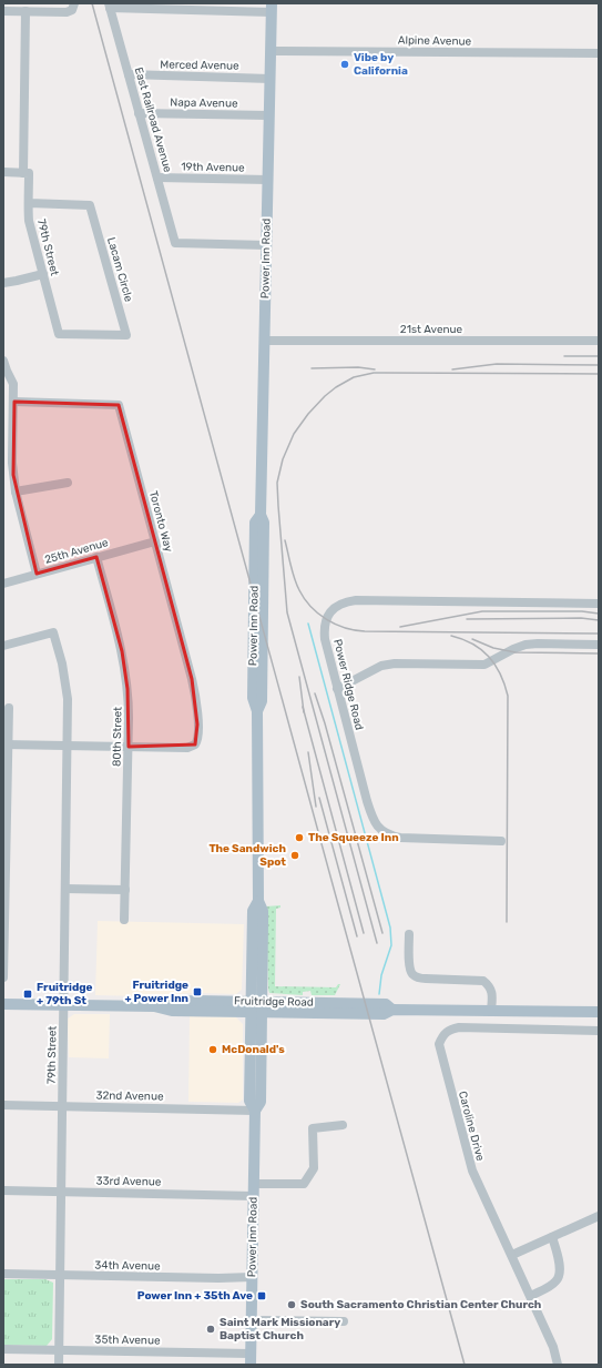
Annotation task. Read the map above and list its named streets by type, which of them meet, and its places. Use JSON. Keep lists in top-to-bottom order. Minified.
{"streets":{"main road":["Power Inn Road","Fruitridge Road"],"street":["Alpine Avenue","Merced Avenue","Napa Avenue","East Railroad Avenue","19th Avenue","79th Street","Lacam Circle","21st Avenue","Toronto Way","25th Avenue","Power Ridge Road","80th Street","32nd Avenue","Caroline Drive","33rd Avenue","34th Avenue","35th Avenue"]},"crossings":[["Alpine Avenue","Power Inn Road"],["Merced Avenue","East Railroad Avenue"],["Merced Avenue","Power Inn Road"],["Napa Avenue","East Railroad Avenue"],["Napa Avenue","Power Inn Road"],["East Railroad Avenue","19th Avenue"],["East Railroad Avenue","Power Inn Road"],["19th Avenue","Power Inn Road"],["79th Street","Lacam Circle"],["79th Street","Fruitridge Road"],["79th Street","32nd Avenue"],["79th Street","33rd Avenue"],["79th Street","34th Avenue"],["79th Street","35th Avenue"],["Power Inn Road","21st Avenue"],["Power Inn Road","Fruitridge Road"],["Power Inn Road","32nd Avenue"],["Power Inn Road","33rd Avenue"],["Power Inn Road","34th Avenue"],["Power Inn Road","35th Avenue"],["Toronto Way","25th Avenue"],["Toronto Way","80th Street"],["25th Avenue","80th Street"]],"places":{"other":["Vibe by California","The Squeeze Inn","The Sandwich Spot","McDonald's","South Sacramento Christian Center Church","Saint Mark Missionary Baptist Church"],"transit":["Fruitridge + Power Inn","Fruitridge + 79th St","Power Inn + 35th Ave"]}}
